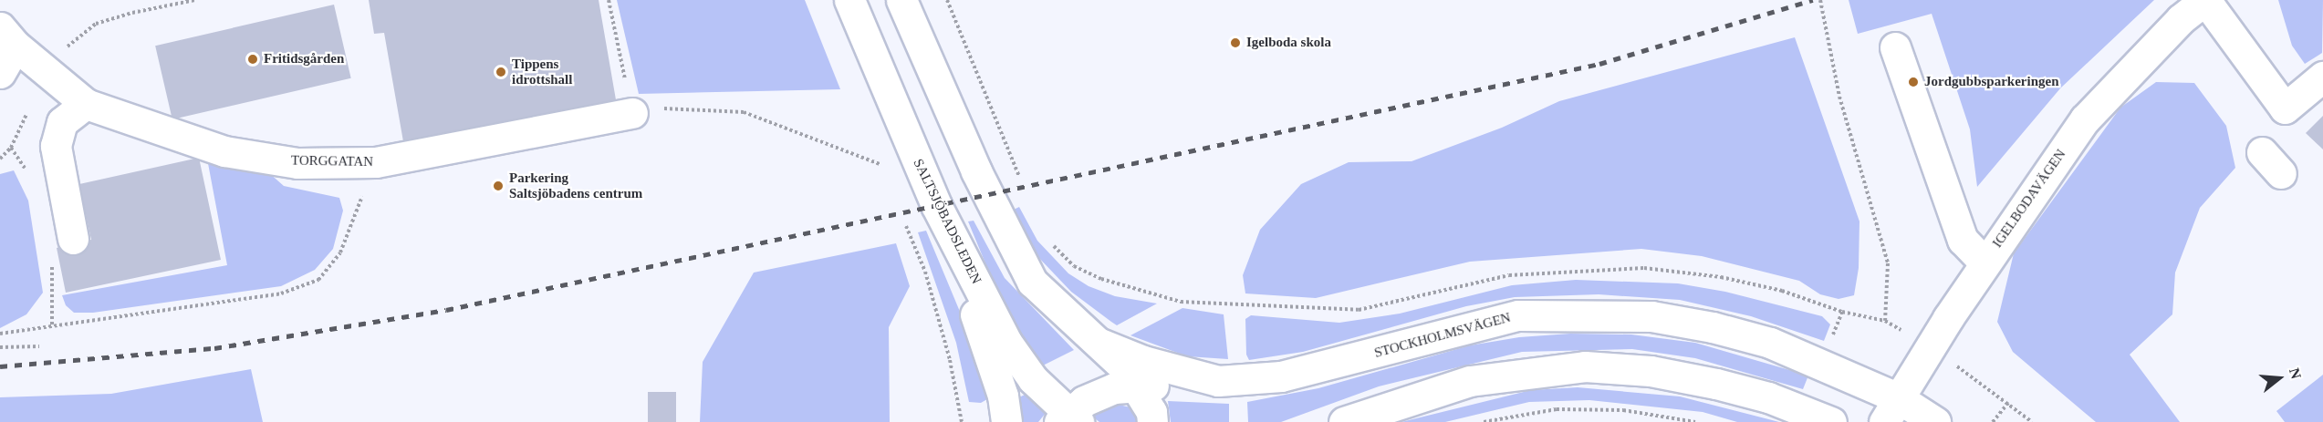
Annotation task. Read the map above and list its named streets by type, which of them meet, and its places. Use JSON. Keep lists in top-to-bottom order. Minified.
{"streets":{"main road":["TORGGATAN","IGELBODAVÄGEN","SALTSJÖBADSLEDEN","STOCKHOLMSVÄGEN"]},"crossings":[["IGELBODAVÄGEN","STOCKHOLMSVÄGEN"]],"places":["Igelboda skola","Fritidsgården","Tippens idrottshall","Jordgubbsparkeringen","Parkering Saltsjöbadens centrum"],"north":"right"}
